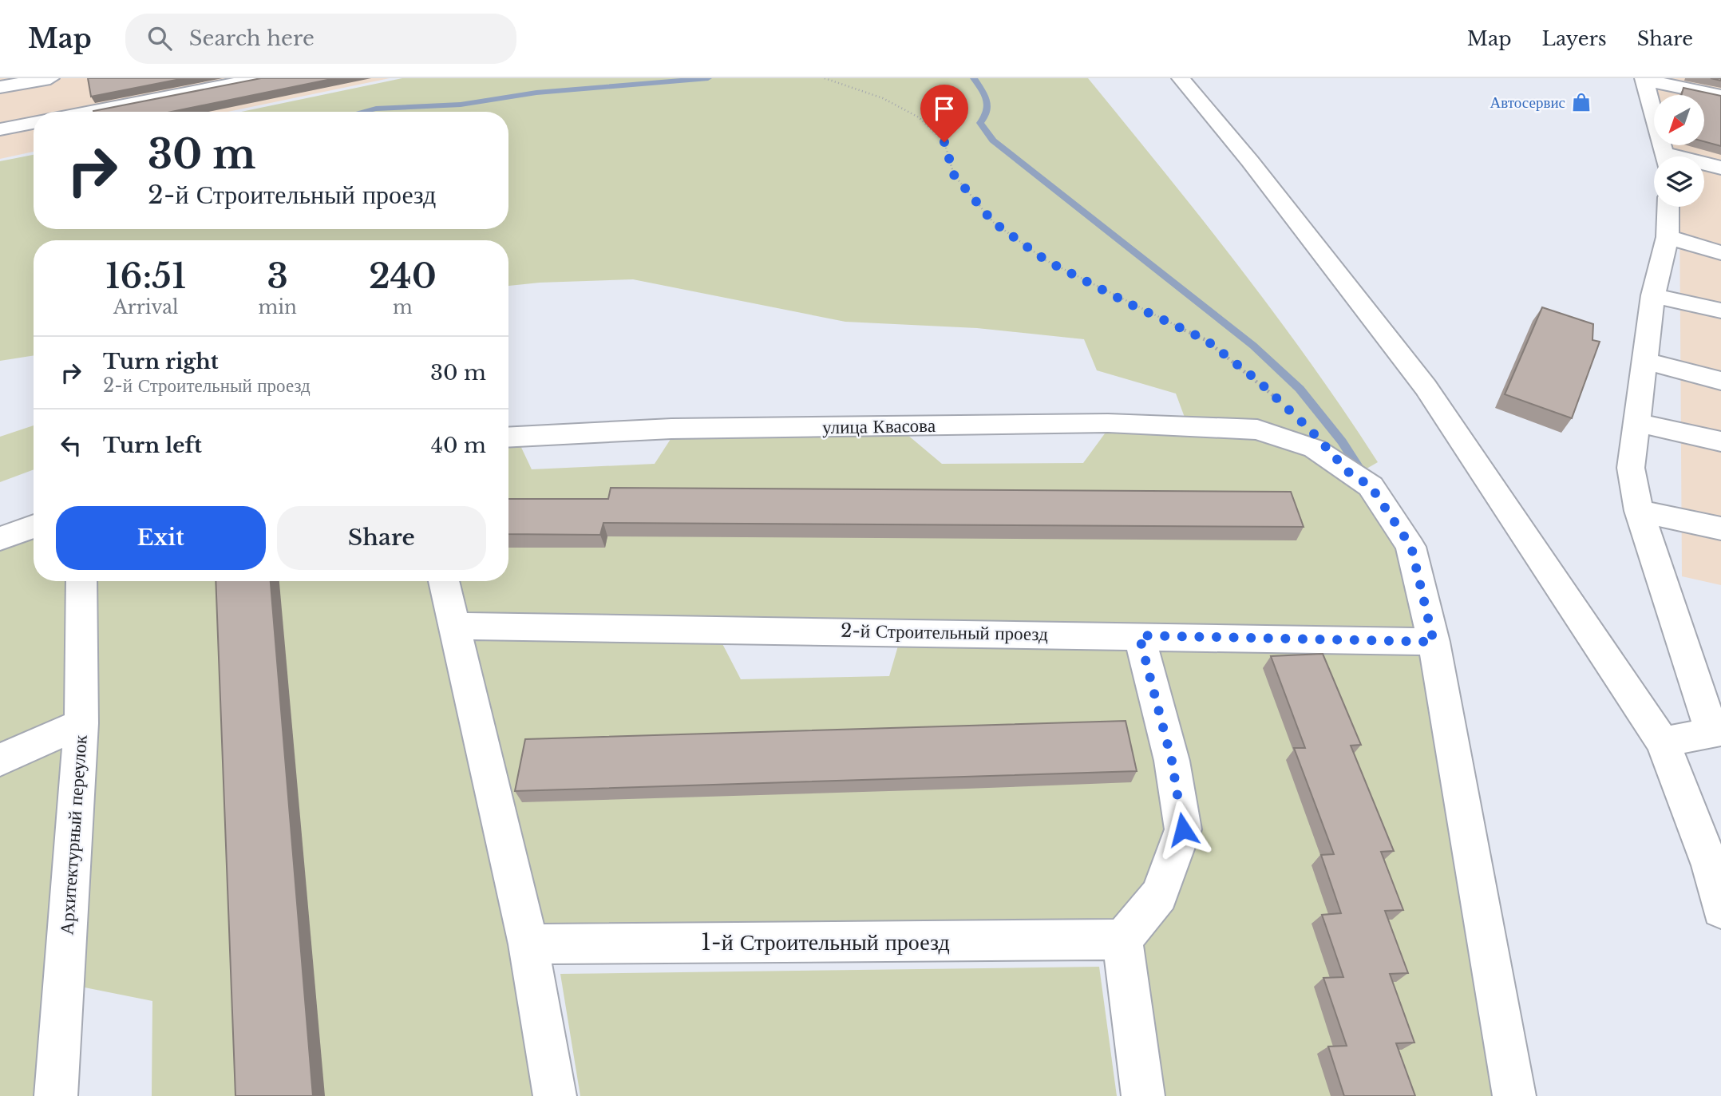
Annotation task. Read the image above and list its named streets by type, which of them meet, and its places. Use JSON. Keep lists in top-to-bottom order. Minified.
{"streets":{"street":["улица Квасова","2-й Строительный проезд","Архитектурный переулок","1-й Строительный проезд"]},"crossings":[["улица Квасова","2-й Строительный проезд"]],"places":{"shop":["Автосервис"]},"north":"bottom left","page":{"header":"Map","search":"Search here","nav":["Map","Layers","Share"],"turn":["30 m","2-й Строительный проезд"],"eta":["16:51","Arrival","3","min","240","m"],"list":[{"name":"Turn right","note":"2-й Строительный проезд","value":"30 m"},{"name":"Turn left","value":"40 m"}],"buttons":["Exit","Share"]}}
